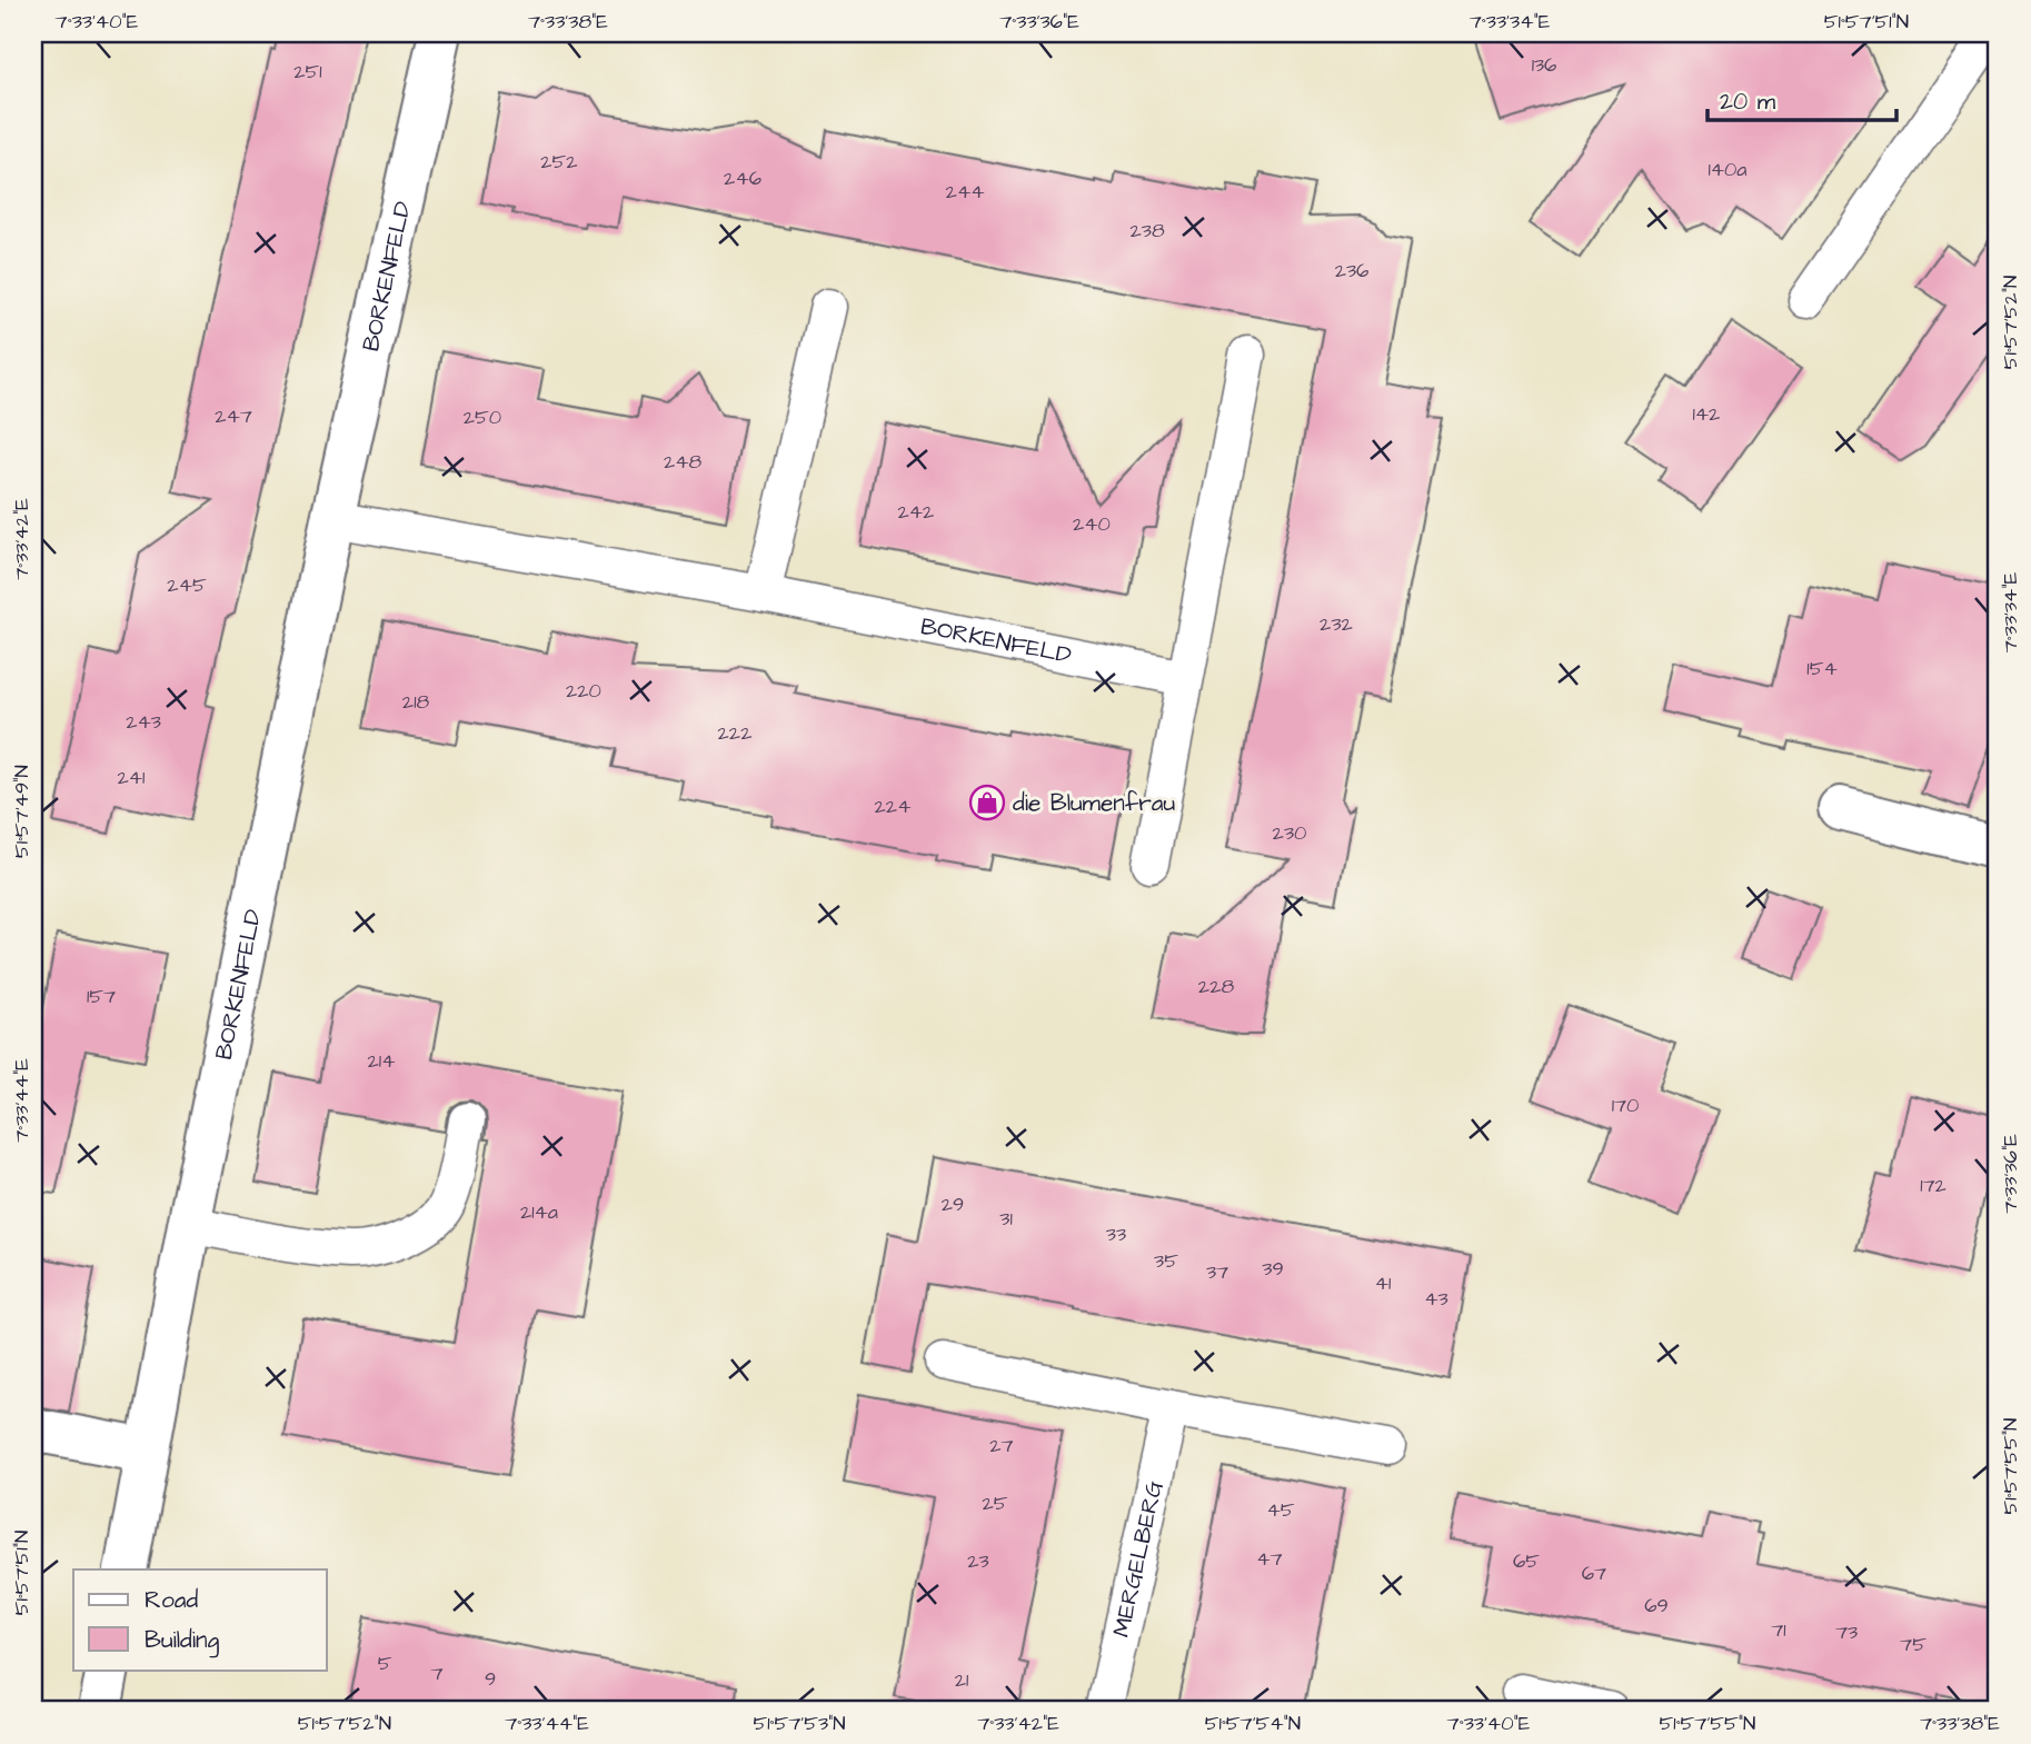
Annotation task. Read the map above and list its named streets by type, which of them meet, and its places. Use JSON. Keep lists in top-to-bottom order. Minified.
{"streets":{"street":["BORKENFELD"],"lane":["MERGELBERG"]},"places":{"shop":["die Blumenfrau"]},"house_numbers":["136","251","252","140a","246","244","238","236","142","247","250","248","242","240","245","232","154","220","218","243","222","241","224","230","228","157","214","170","172","29","214a","31","33","35","39","37","41","43","27","25","45","47","23","65","67","69","71","73","75","5","7","9","21"],"legend":["Road","Building"],"scale_bar":"20 m","coordinates":["7°33'40\"E","7°33'38\"E","7°33'36\"E","7°33'34\"E","51°57'51\"N","51°57'52\"N","7°33'42\"E","51°57'49\"N","7°33'44\"E","51°57'55\"N","51°57'53\"N","51°57'54\"N"]}
